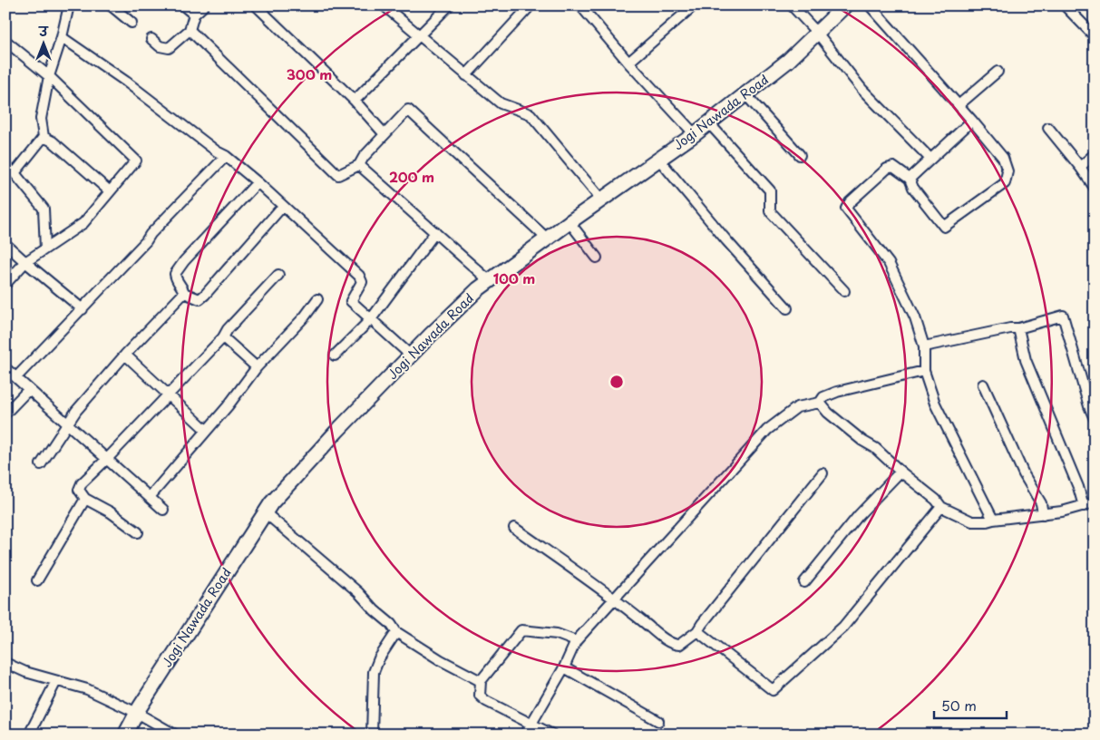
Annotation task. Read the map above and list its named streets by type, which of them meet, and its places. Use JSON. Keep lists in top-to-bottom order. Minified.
{"streets":{"street":["Jogi Nawada Road"]},"scale_bar":"50 m","north":"top","rings":["300 m","200 m","100 m"]}
